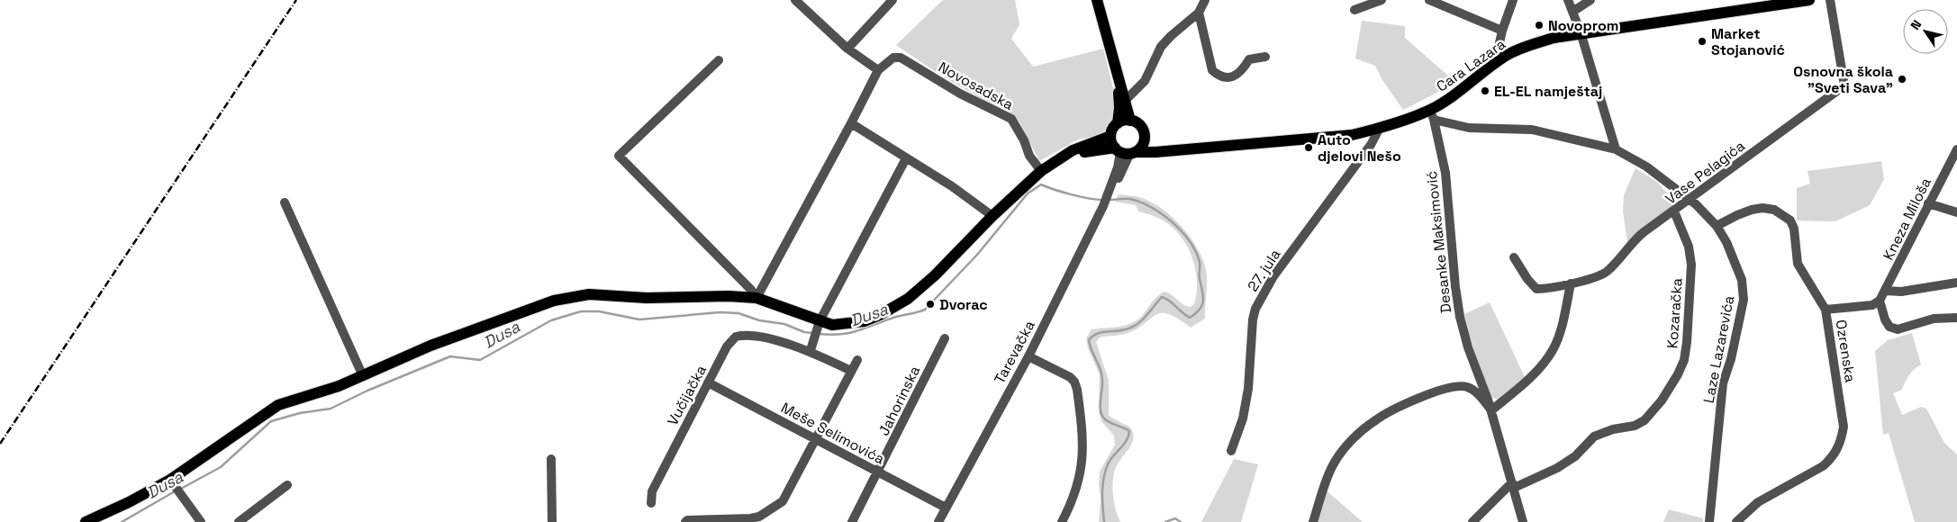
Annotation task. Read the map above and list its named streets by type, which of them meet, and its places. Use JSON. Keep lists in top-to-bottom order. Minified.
{"streets":{"main road":["Cara Lazara"],"street":["Novosadska","Vase Pelagića","Kneza Miloša","Desanke Maksimović","27. jula","Kozaračka","Laze Lazarevića","Ozrenska","Tarevačka","Vučijačka","Jahorinska","Meše Selimovića"]},"crossings":[["Cara Lazara","Desanke Maksimović"],["Cara Lazara","27. jula"],["Cara Lazara","Laze Lazarevića"],["Cara Lazara","Tarevačka"],["Vase Pelagića","Kozaračka"],["Vase Pelagića","Laze Lazarevića"],["Desanke Maksimović","Kozaračka"],["Desanke Maksimović","Laze Lazarevića"],["Laze Lazarevića","Ozrenska"],["Tarevačka","Meše Selimovića"],["Vučijačka","Meše Selimovića"],["Jahorinska","Meše Selimovića"]],"water":["Dusa"],"places":["Novoprom","Market Stojanović","Osnovna škola \"Sveti Sava\"","EL-EL namještaj","Auto djelovi Nešo","Dvorac"],"north":"top left"}
